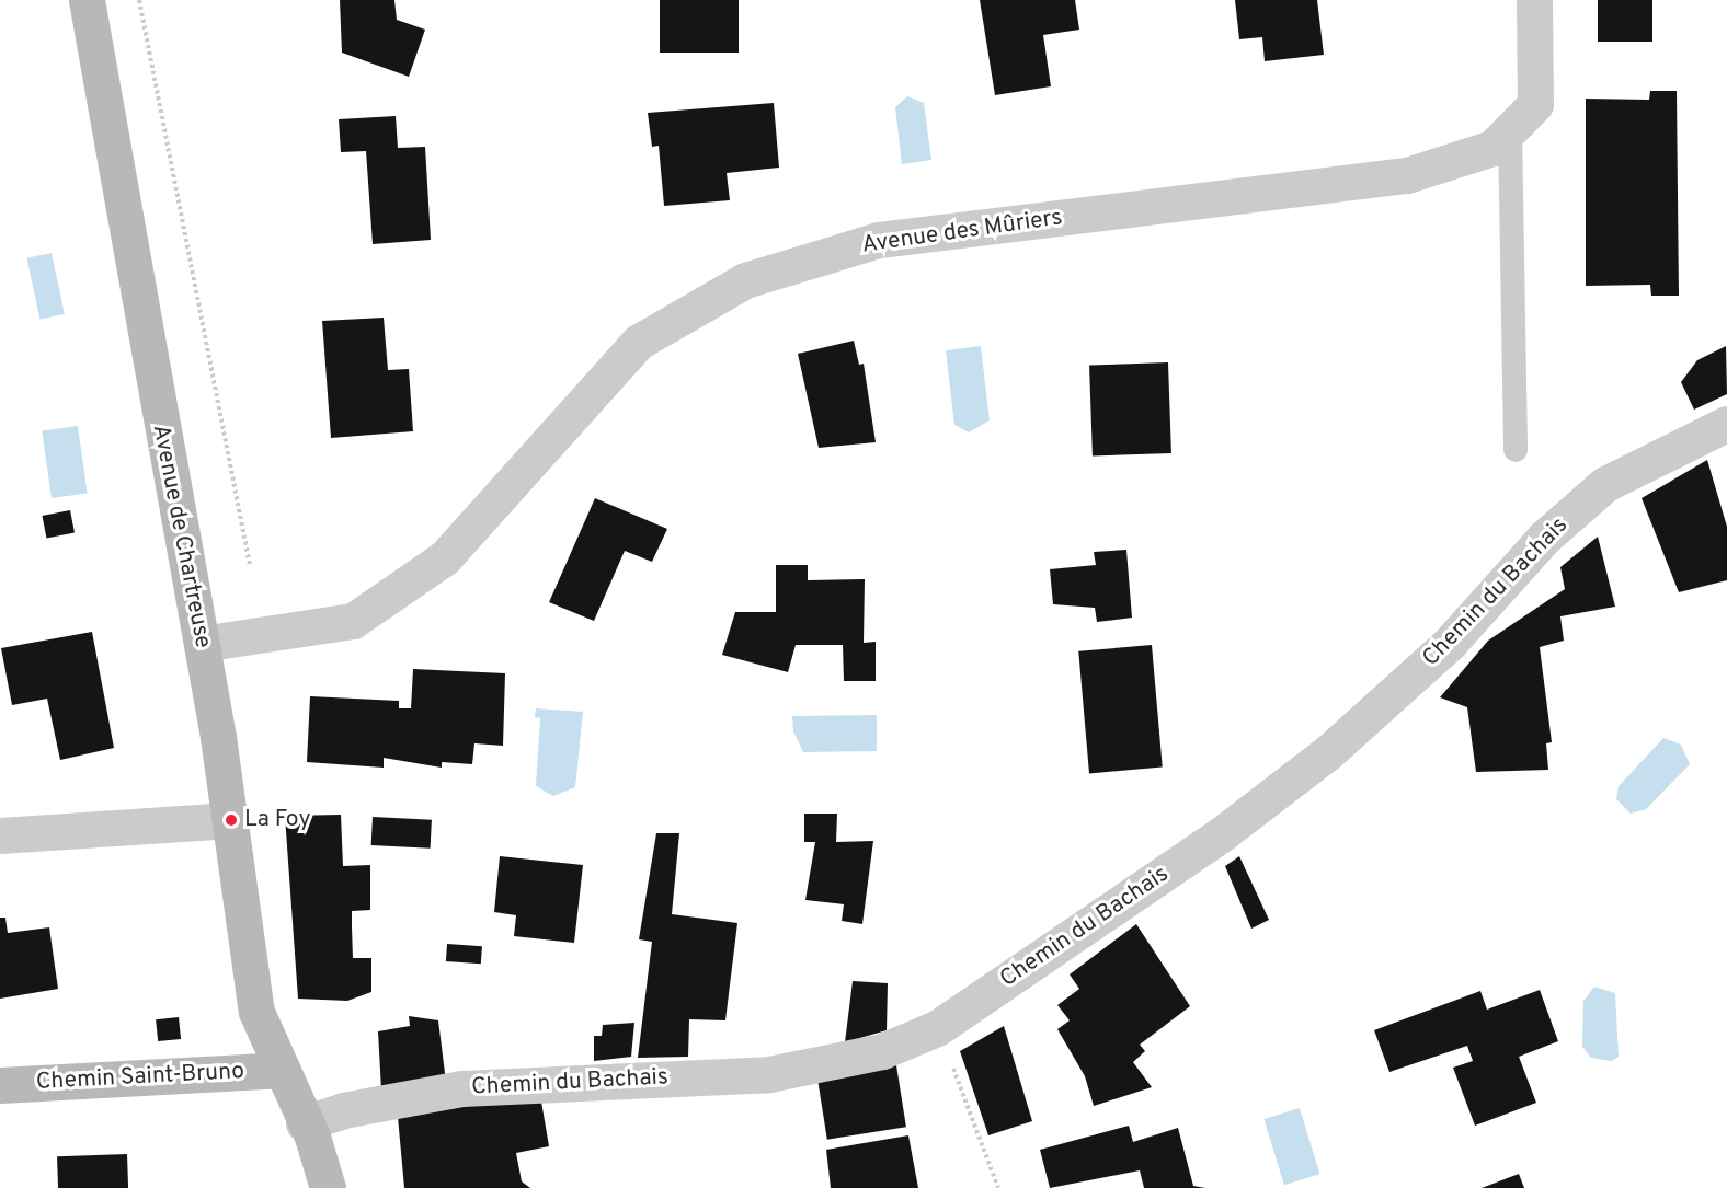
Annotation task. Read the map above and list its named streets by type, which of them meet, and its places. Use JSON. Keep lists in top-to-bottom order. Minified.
{"streets":{"street":["Avenue des Mûriers","Avenue de Chartreuse","Chemin du Bachais","Chemin Saint-Bruno"]},"crossings":[["Avenue des Mûriers","Avenue de Chartreuse"],["Avenue de Chartreuse","Chemin du Bachais"],["Avenue de Chartreuse","Chemin Saint-Bruno"]],"places":["La Foy"]}
